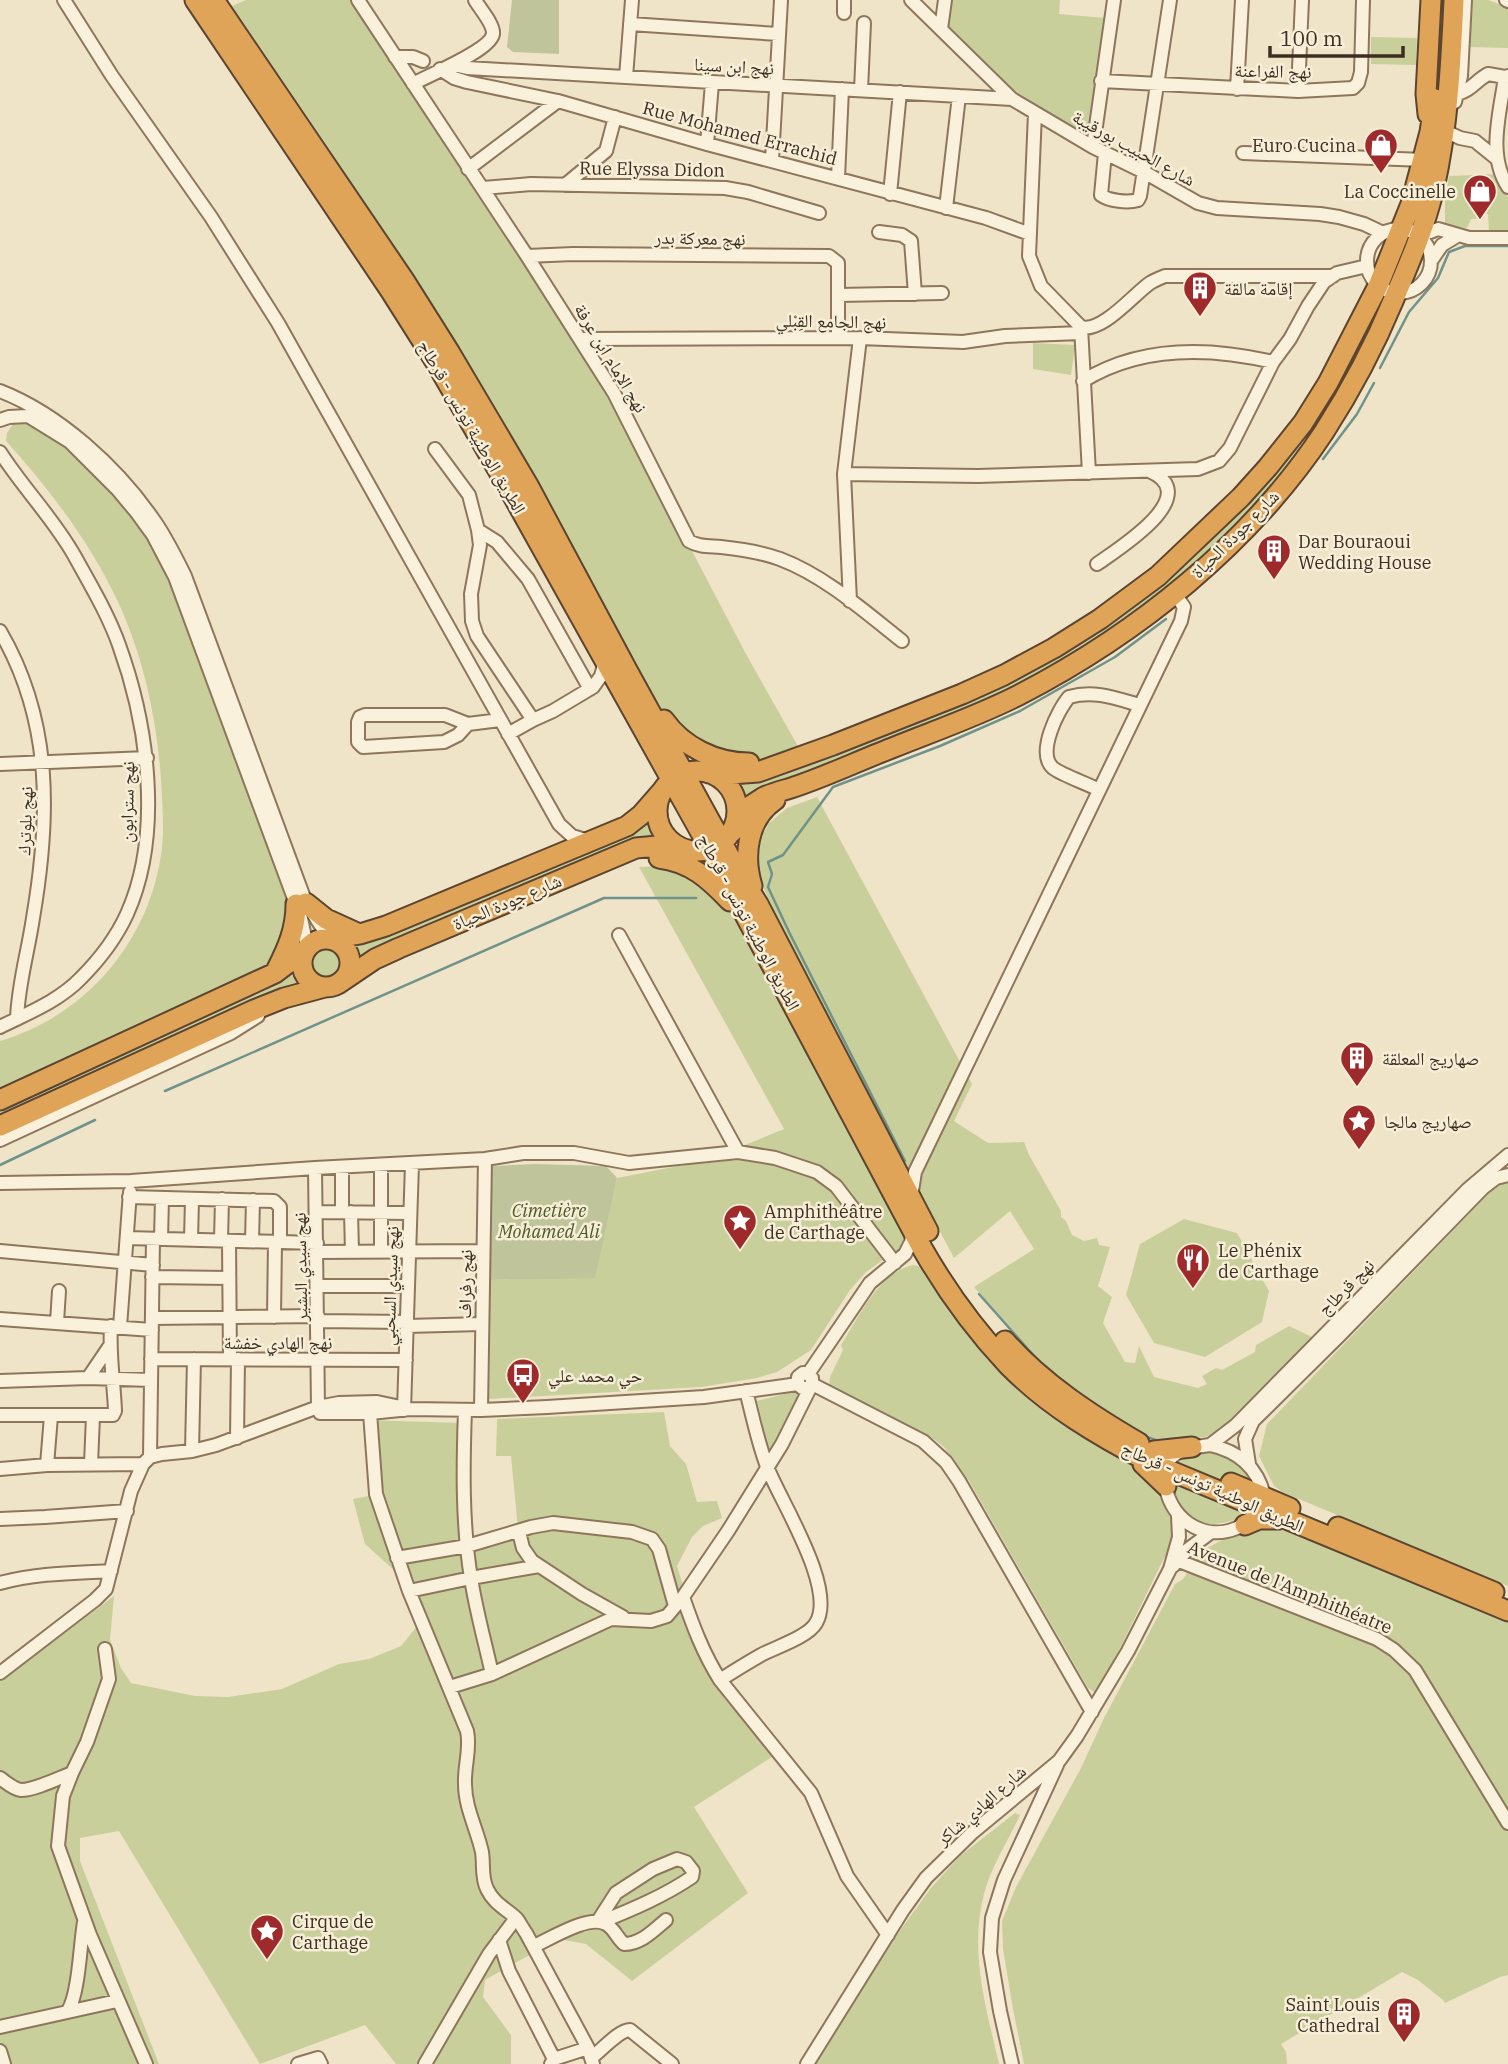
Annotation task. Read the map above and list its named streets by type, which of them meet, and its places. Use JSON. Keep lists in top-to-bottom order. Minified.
{"streets":{"highway":["الطريق الوطنية تونس - قرطاج","شارع جودة الحياة"],"street":["نهج ابن سينا","نهج الفراعنة","Rue Mohamed Errachid","شارع الحبيب بورقيبة","Rue Elyssa Didon","نهج معركة بدر","نهج الجامع القِبْلي","نهج الإمام ابن عرفة","نهج سترابون","نهج بلوترك","نهج سيدي البشير","نهج رفراف","نهج سيدي السحبي","نهج قرطاج","نهج الهادي خفشة","Avenue de l'Amphithéatre","شارع الهادي شاكر"]},"crossings":[["نهج ابن سينا","شارع الحبيب بورقيبة"],["Rue Mohamed Errachid","Rue Elyssa Didon"],["Rue Elyssa Didon","نهج الإمام ابن عرفة"],["نهج معركة بدر","نهج الجامع القِبْلي"],["نهج معركة بدر","نهج الإمام ابن عرفة"],["نهج الجامع القِبْلي","نهج الإمام ابن عرفة"],["نهج الجامع القِبْلي","شارع جودة الحياة"],["الطريق الوطنية تونس - قرطاج","شارع جودة الحياة"],["الطريق الوطنية تونس - قرطاج","نهج قرطاج"],["نهج سترابون","نهج بلوترك"],["نهج سيدي البشير","نهج الهادي خفشة"],["نهج سيدي السحبي","نهج الهادي خفشة"],["Avenue de l'Amphithéatre","شارع الهادي شاكر"]],"parks":["Cimetière Mohamed Ali"],"places":{"shop":["Euro Cucina","La Coccinelle"],"building":["إقامة مالقة","Dar Bouraoui Wedding House","صهاريج المعلقة","Saint Louis Cathedral"],"place":["صهاريج مالجا","Amphithéâtre de Carthage","Cirque de Carthage"],"restaurant":["Le Phénix de Carthage"],"bus stop":["حي محمد علي"]},"scale_bar":"100 m"}
